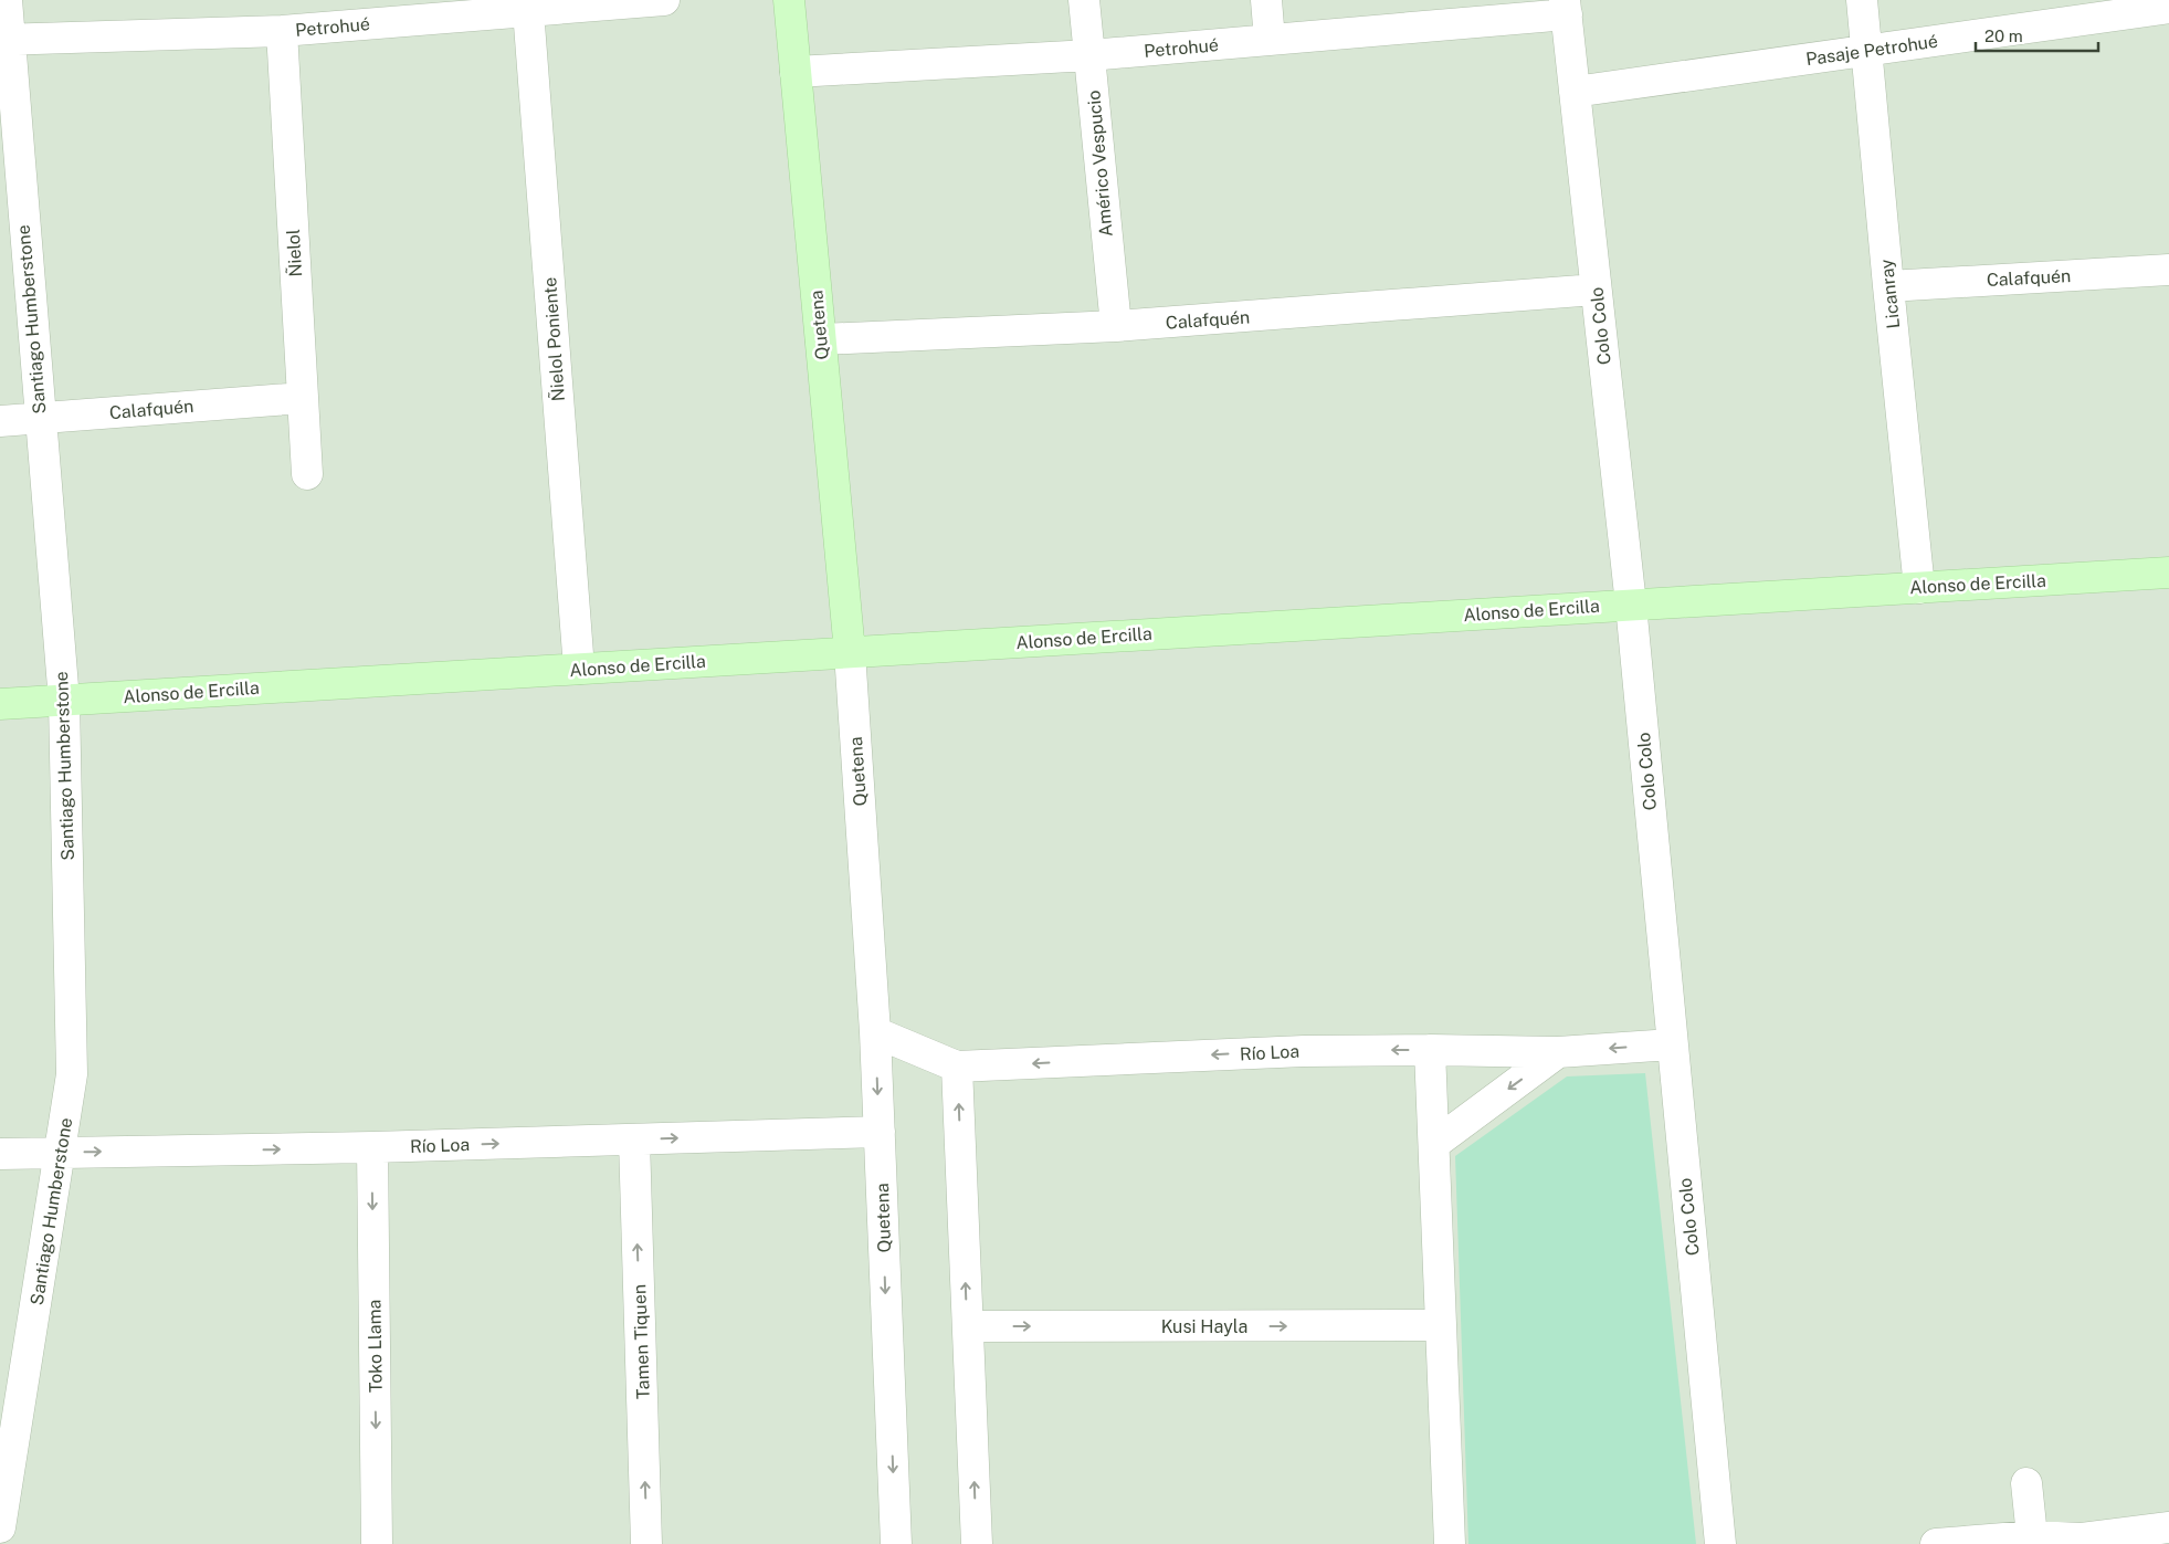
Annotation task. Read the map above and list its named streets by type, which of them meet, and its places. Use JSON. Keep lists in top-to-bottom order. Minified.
{"streets":{"street":["Petrohué","Pasaje Petrohué","Américo Vespucio","Ñielol","Calafquén","Licanray","Santiago Humberstone","Quetena","Colo Colo","Ñielol Poniente","Alonso de Ercilla","Río Loa","Kusi Hayla","Tamen Tiquen","Toko Llama"]},"crossings":[["Petrohué","Américo Vespucio"],["Petrohué","Ñielol"],["Petrohué","Santiago Humberstone"],["Petrohué","Quetena"],["Petrohué","Colo Colo"],["Petrohué","Ñielol Poniente"],["Pasaje Petrohué","Licanray"],["Pasaje Petrohué","Colo Colo"],["Américo Vespucio","Calafquén"],["Ñielol","Calafquén"],["Calafquén","Licanray"],["Calafquén","Santiago Humberstone"],["Calafquén","Quetena"],["Calafquén","Colo Colo"],["Licanray","Alonso de Ercilla"],["Santiago Humberstone","Alonso de Ercilla"],["Santiago Humberstone","Río Loa"],["Quetena","Alonso de Ercilla"],["Quetena","Río Loa"],["Colo Colo","Alonso de Ercilla"],["Colo Colo","Río Loa"],["Ñielol Poniente","Alonso de Ercilla"],["Río Loa","Tamen Tiquen"],["Río Loa","Toko Llama"]],"one_way":["Kusi Hayla","Tamen Tiquen","Toko Llama"],"scale_bar":"20 m"}
